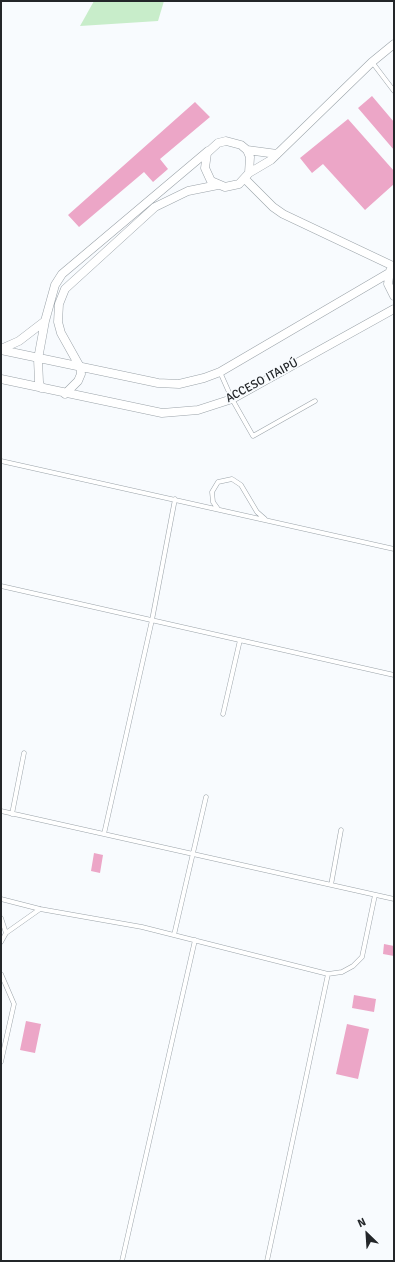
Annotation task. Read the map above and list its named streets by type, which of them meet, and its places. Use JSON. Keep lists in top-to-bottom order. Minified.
{"streets":{"street":["ACCESO ITAIPÚ"]},"north":"top left"}
